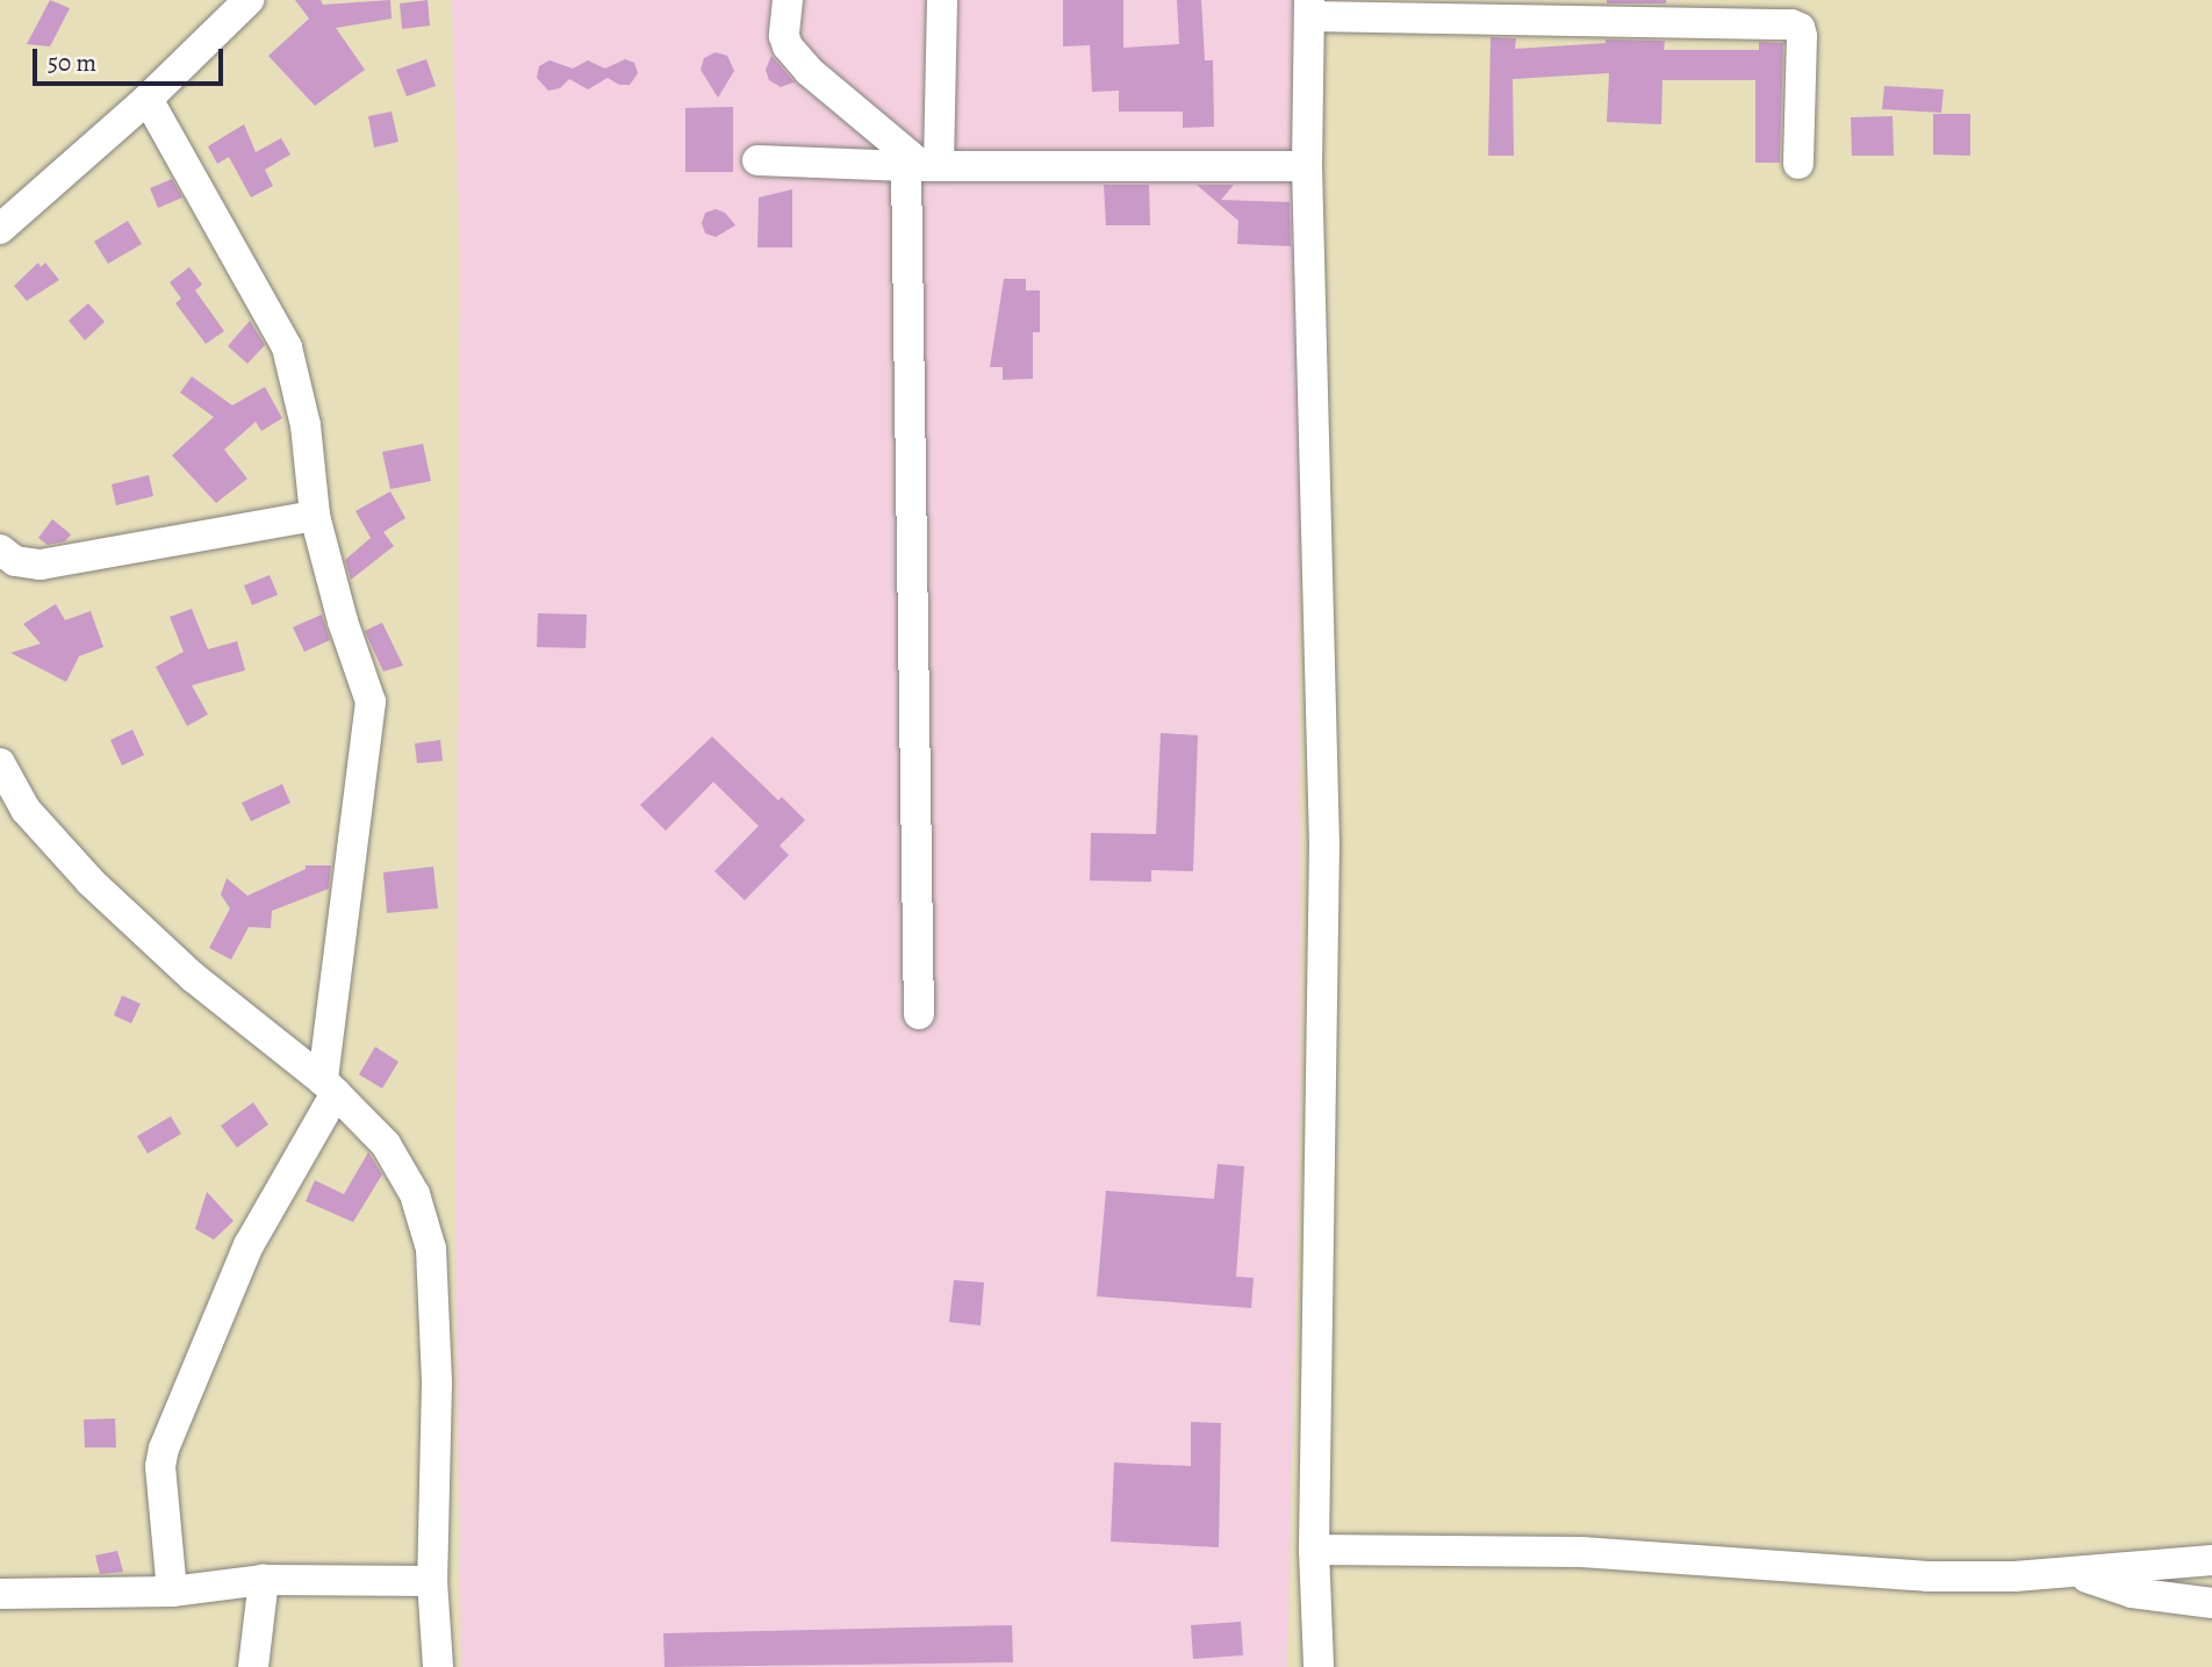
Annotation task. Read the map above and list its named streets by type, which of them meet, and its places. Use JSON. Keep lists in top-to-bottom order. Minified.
{"scale_bar":"50 m"}
